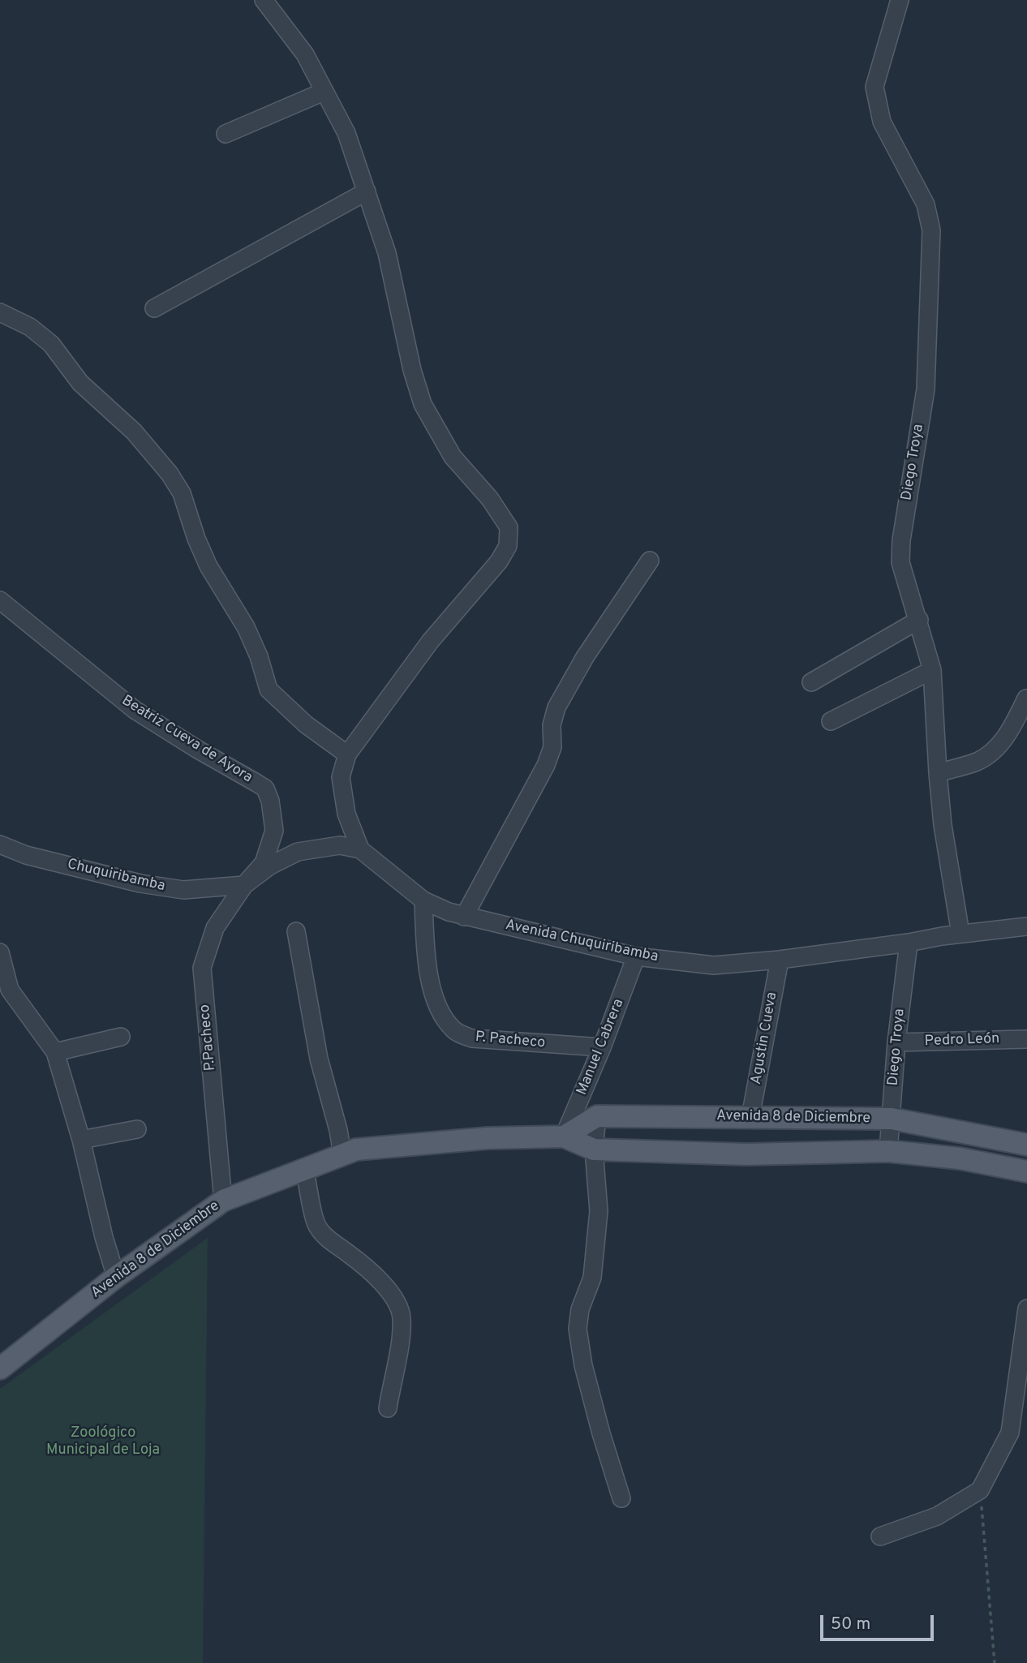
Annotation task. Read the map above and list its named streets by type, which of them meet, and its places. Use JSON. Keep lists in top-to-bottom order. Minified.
{"streets":{"main road":["Avenida 8 de Diciembre"],"street":["Diego Troya","Beatriz Cueva de Ayora","Chuquiribamba","Avenida Chuquiribamba","P.Pacheco","Agustin Cueva","P. Pacheco","Pedro León","Manuel Cabrera"]},"crossings":[["Diego Troya","Avenida Chuquiribamba"],["Diego Troya","Pedro León"],["Diego Troya","Avenida 8 de Diciembre"],["Beatriz Cueva de Ayora","Chuquiribamba"],["Beatriz Cueva de Ayora","P.Pacheco"],["Chuquiribamba","P.Pacheco"],["Avenida Chuquiribamba","Agustin Cueva"],["Avenida Chuquiribamba","P. Pacheco"],["Avenida Chuquiribamba","Manuel Cabrera"],["P.Pacheco","Avenida 8 de Diciembre"],["Agustin Cueva","Avenida 8 de Diciembre"],["P. Pacheco","Manuel Cabrera"],["Manuel Cabrera","Avenida 8 de Diciembre"]],"parks":["Zoológico Municipal de Loja"],"scale_bar":"50 m"}
